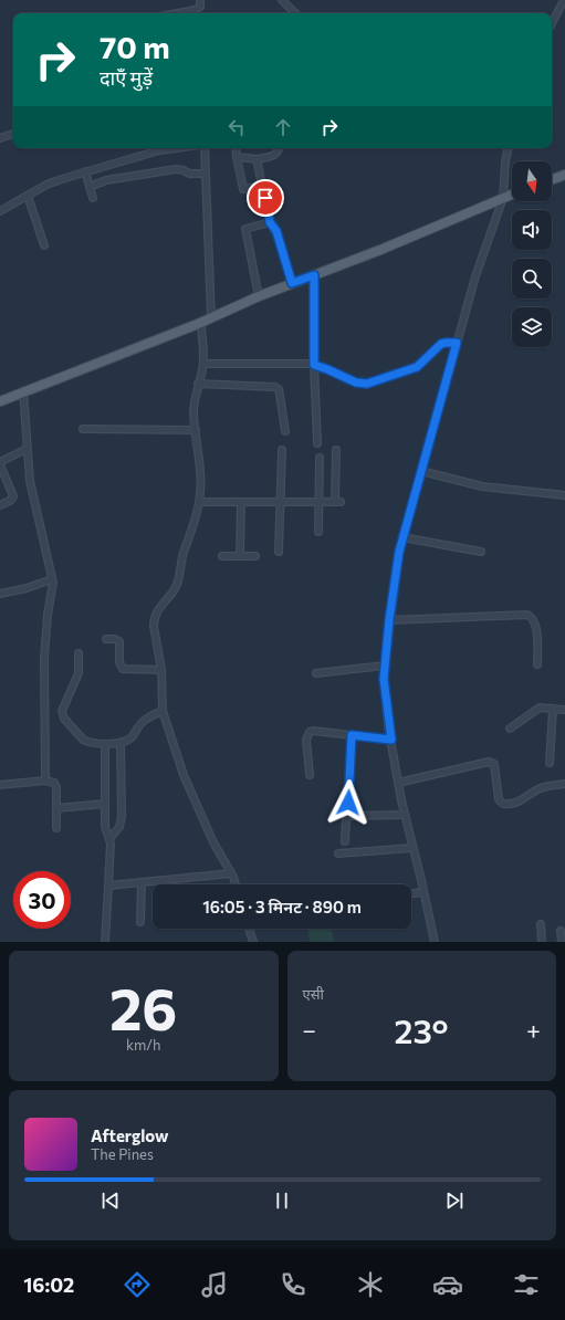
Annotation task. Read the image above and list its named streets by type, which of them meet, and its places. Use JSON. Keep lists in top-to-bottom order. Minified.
{"north":"bottom","page":{"turn":["70 m","दाएँ मुड़ें"],"limit":"30","trip":"16:05 · 3 मिनट · 890 m","tile":[["26","km/h"],"एसी"],"heat":["−","23°","+"],"song":["Afterglow","The Pines"],"tabs":"16:02"}}
